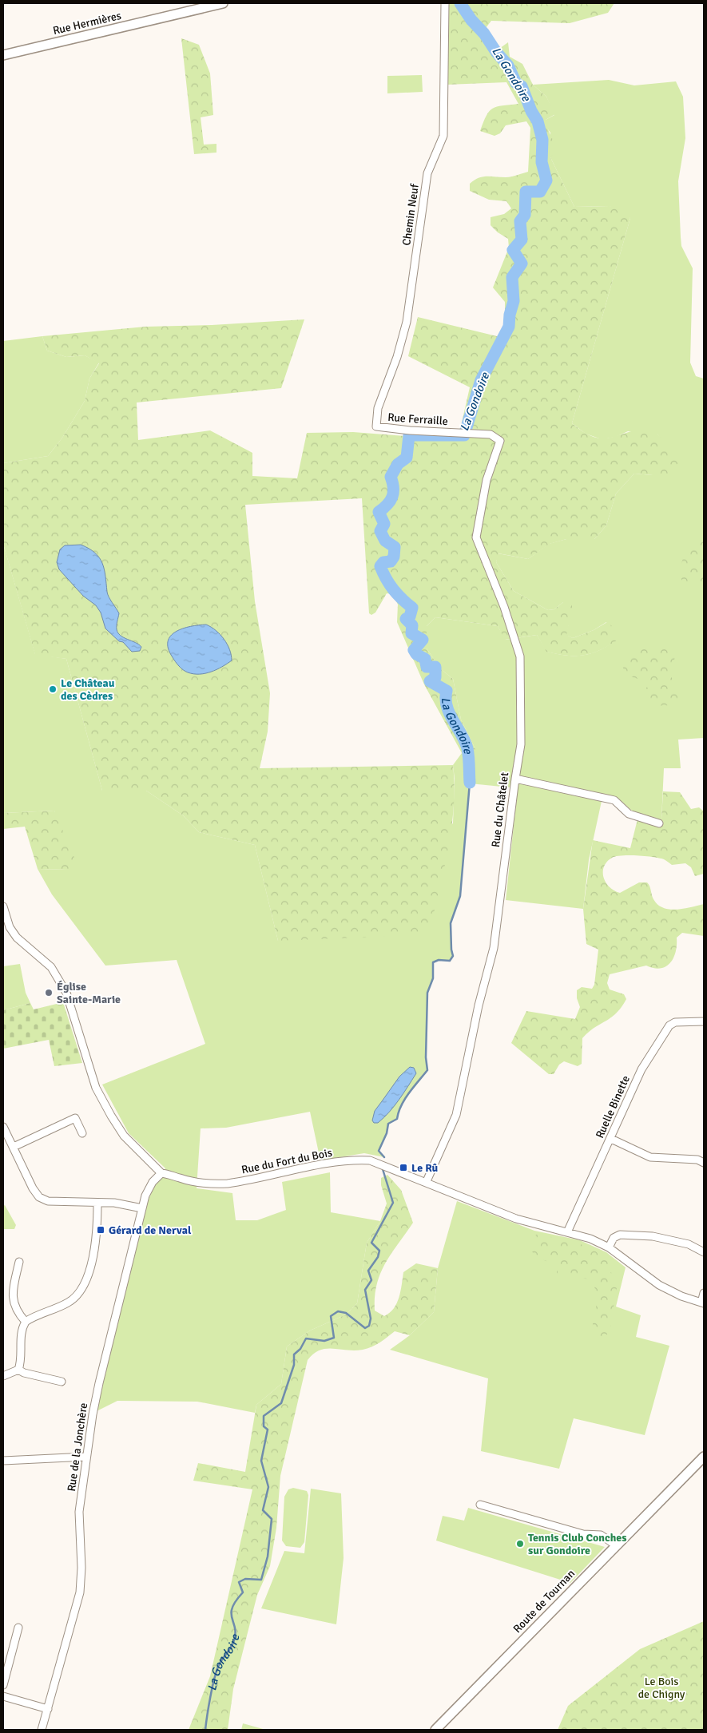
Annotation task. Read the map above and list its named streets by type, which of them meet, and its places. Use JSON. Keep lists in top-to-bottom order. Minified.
{"streets":{"main road":["Rue Hermières","Route de Tournan"],"street":["Chemin Neuf","Rue Ferraille","Rue du Châtelet","Ruelle Binette","Rue du Fort du Bois","Rue de la Jonchère"]},"crossings":[["Chemin Neuf","Rue Ferraille"],["Rue Ferraille","Rue du Châtelet"],["Rue du Châtelet","Rue du Fort du Bois"],["Ruelle Binette","Rue du Fort du Bois"],["Rue du Fort du Bois","Rue de la Jonchère"]],"water":["La Gondoire"],"parks":["Le Bois de Chigny"],"places":{"other":["Le Château des Cèdres","Église Sainte-Marie","Tennis Club Conches sur Gondoire"],"transit":["Le Rû","Gérard de Nerval"]}}
